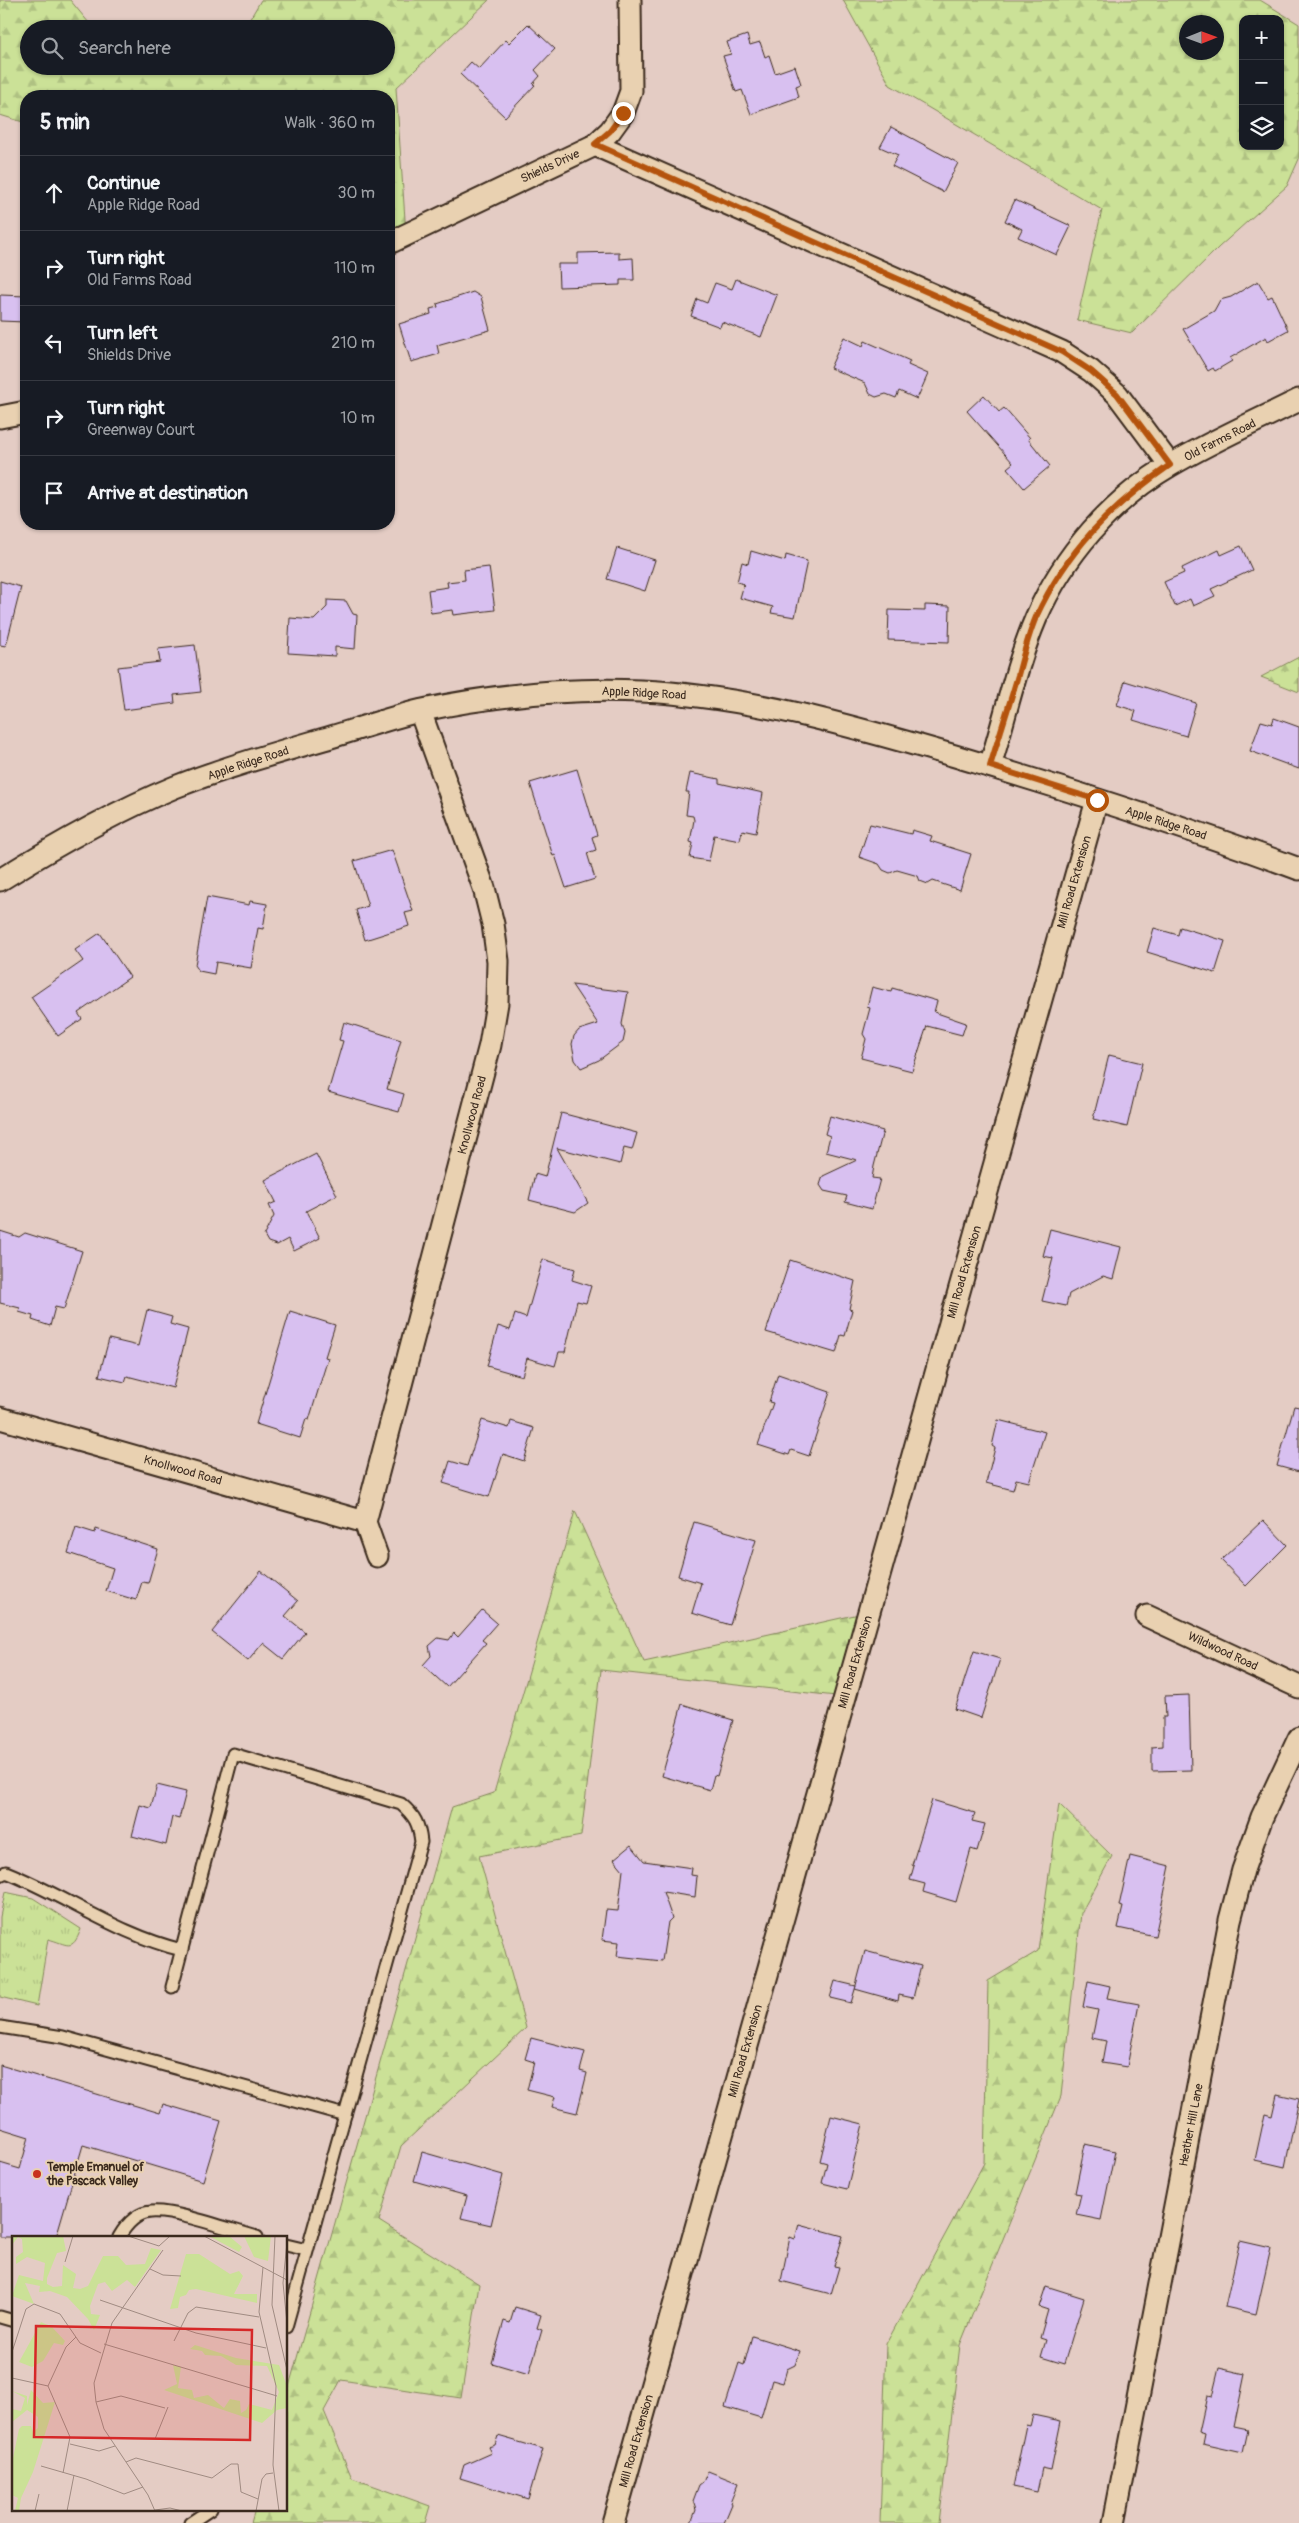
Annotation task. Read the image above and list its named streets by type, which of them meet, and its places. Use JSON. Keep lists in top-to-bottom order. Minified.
{"streets":{"street":["Shields Drive","Old Farms Road","Apple Ridge Road","Mill Road Extension","Knollwood Road","Wildwood Road","Heather Hill Lane"]},"crossings":[["Shields Drive","Old Farms Road"],["Old Farms Road","Apple Ridge Road"],["Apple Ridge Road","Mill Road Extension"],["Apple Ridge Road","Knollwood Road"]],"places":["Temple Emanuel of the Pascack Valley"],"north":"right","page":{"map_buttons":["+","−"],"search":"Search here","heading":["5 min","Walk · 360 m"],"list":[["Continue","Apple Ridge Road","30 m"],["Turn right","Old Farms Road","110 m"],["Turn left","Shields Drive","210 m"],["Turn right","Greenway Court","10 m"],"Arrive at destination"]}}
